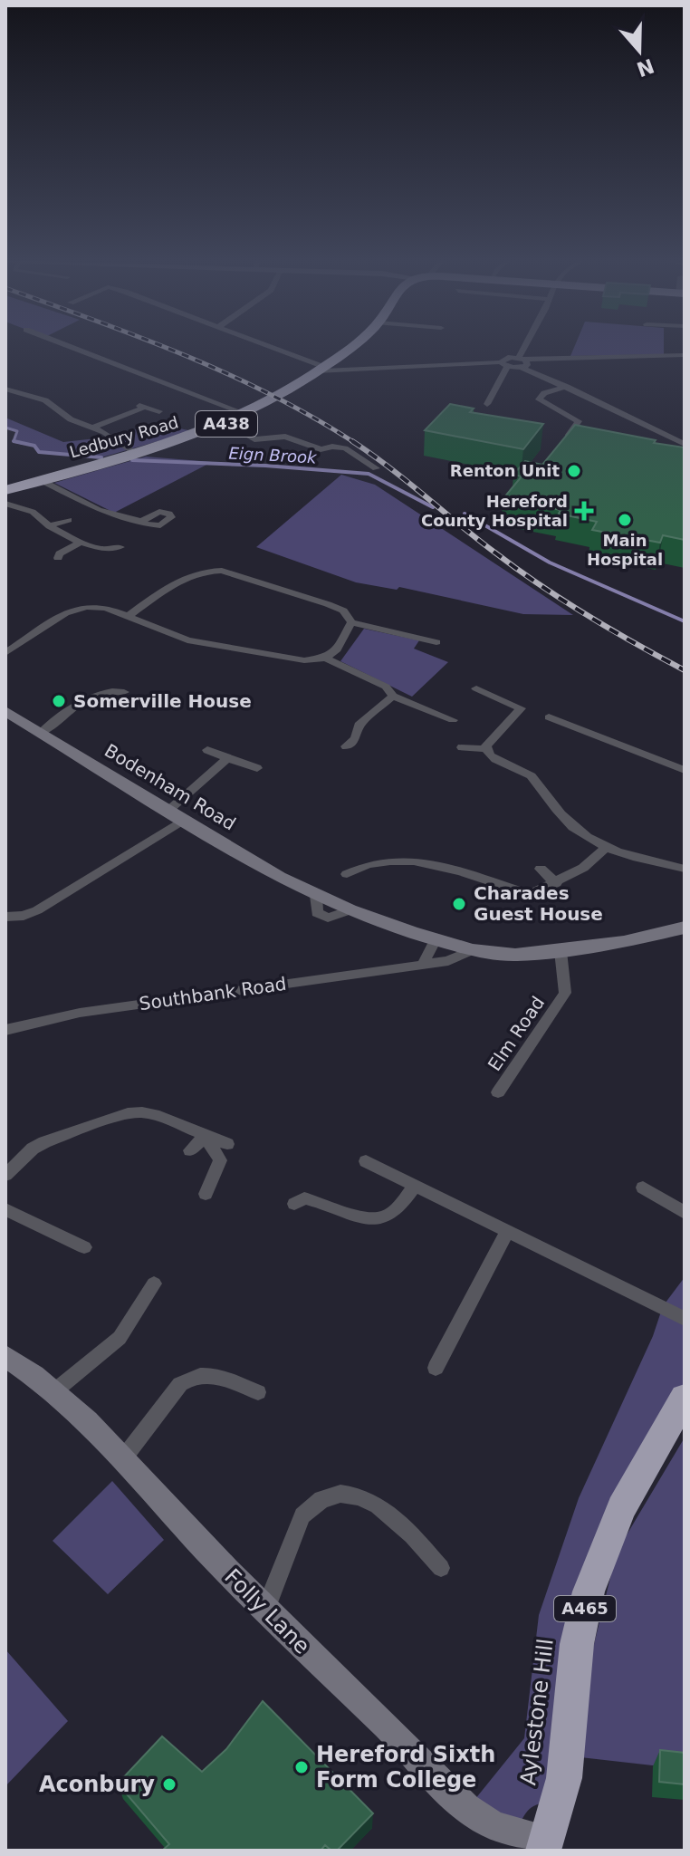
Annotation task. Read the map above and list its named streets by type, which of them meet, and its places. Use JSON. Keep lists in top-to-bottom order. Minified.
{"streets":{"highway":["A438","Ledbury Road","A465","Aylestone Hill"],"street":["Bodenham Road","Southbank Road","Elm Road","Folly Lane"]},"crossings":[["Bodenham Road","Southbank Road"],["Southbank Road","Elm Road"],["Folly Lane","Aylestone Hill"]],"water":["Eign Brook"],"places":{"other":["Renton Unit","Main Hospital","Somerville House","Charades Guest House","Hereford Sixth Form College","Aconbury"],"health":["Hereford County Hospital"]},"north":"bottom"}
